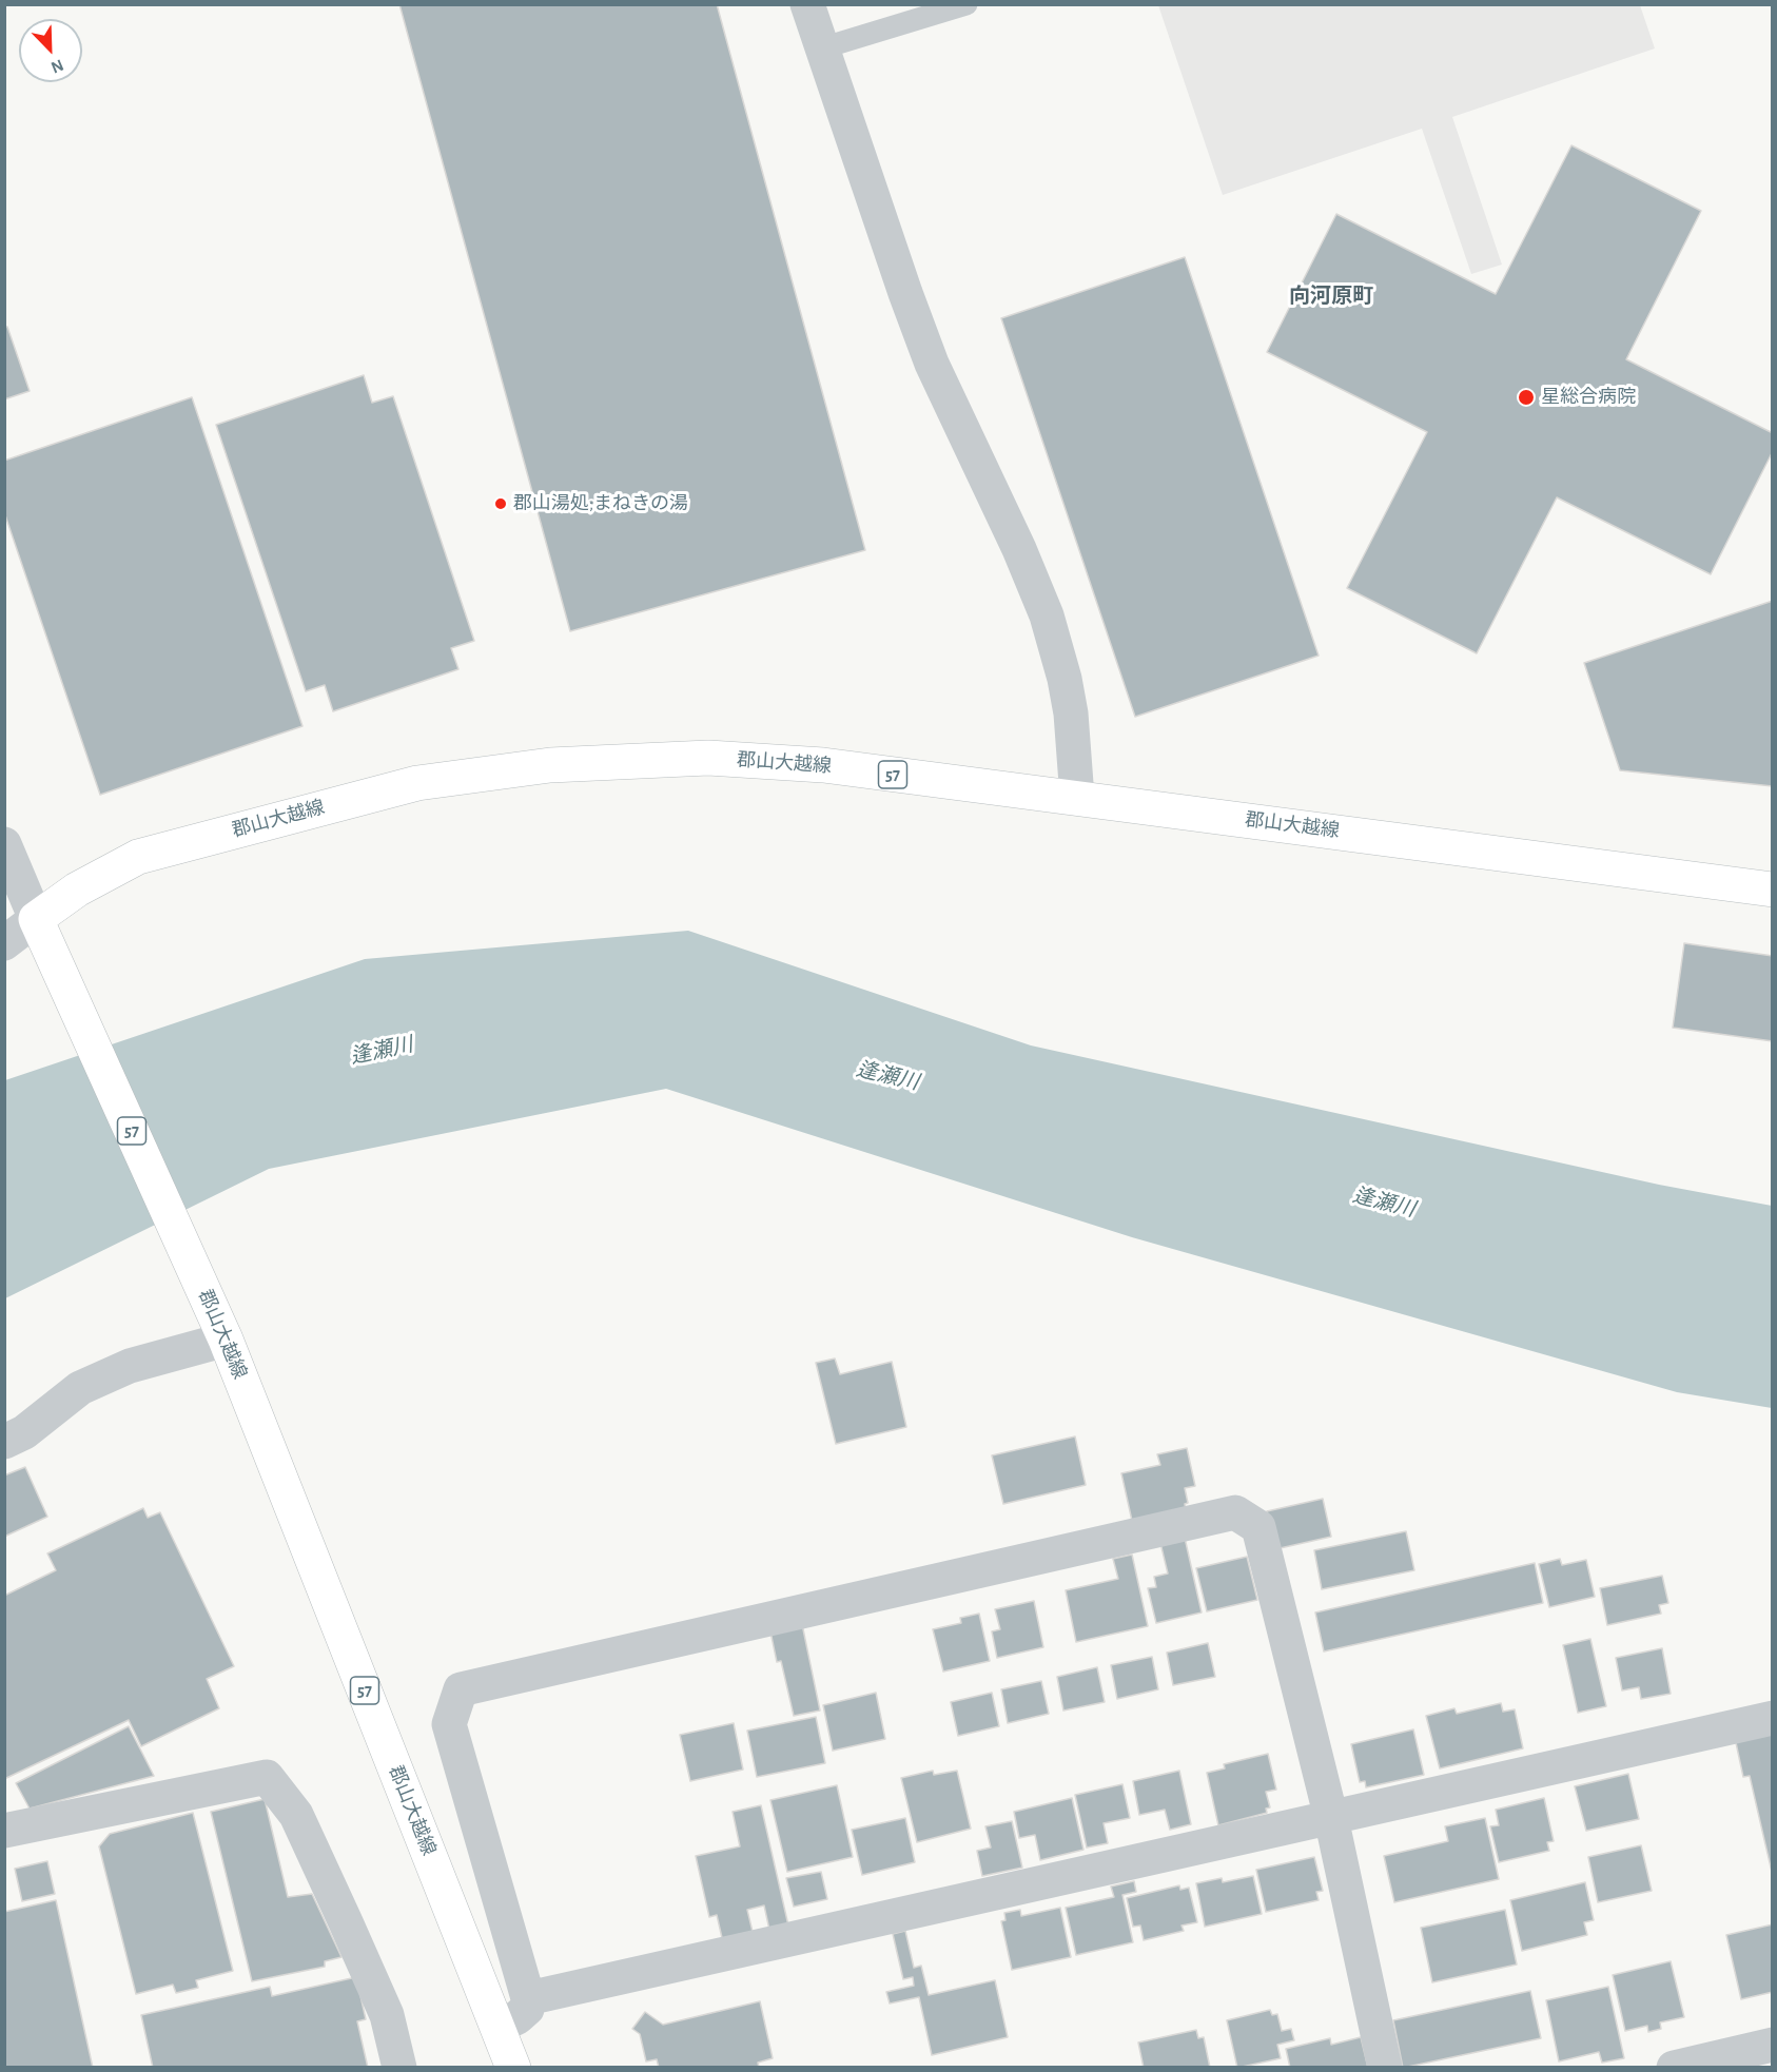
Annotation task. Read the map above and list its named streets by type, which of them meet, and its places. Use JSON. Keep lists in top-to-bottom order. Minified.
{"streets":{"main road":["郡山大越線","57"]},"districts":["向河原町"],"water":["逢瀬川"],"places":["星総合病院","郡山湯処;まねきの湯"],"north":"bottom right"}
